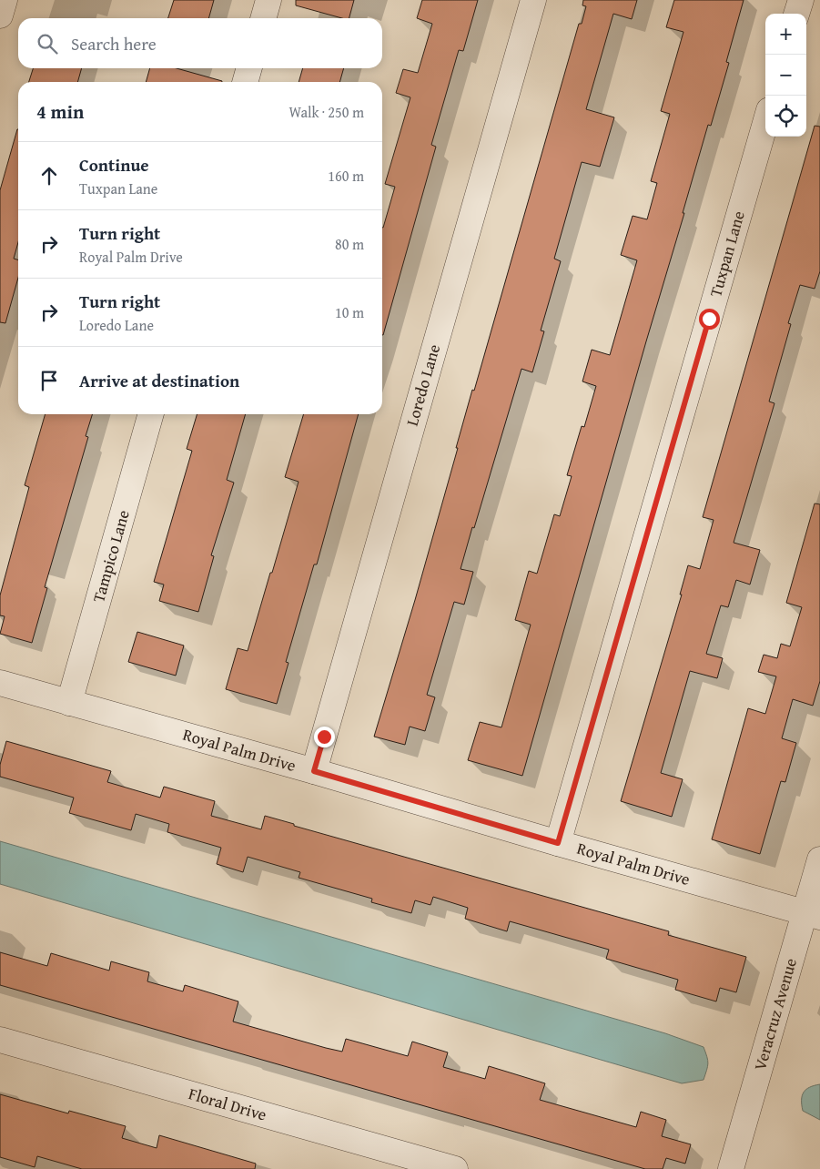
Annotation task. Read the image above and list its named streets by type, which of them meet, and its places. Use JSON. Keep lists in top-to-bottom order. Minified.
{"streets":{"street":["Tuxpan Lane","Loredo Lane","Tampico Lane","Royal Palm Drive","Veracruz Avenue","Floral Drive"]},"crossings":[["Tuxpan Lane","Royal Palm Drive"],["Loredo Lane","Royal Palm Drive"],["Tampico Lane","Royal Palm Drive"],["Royal Palm Drive","Veracruz Avenue"]],"page":{"map_buttons":["+","−"],"search":"Search here","heading":["4 min","Walk · 250 m"],"list":[["Continue","Tuxpan Lane","160 m"],["Turn right","Royal Palm Drive","80 m"],["Turn right","Loredo Lane","10 m"],"Arrive at destination"]}}
